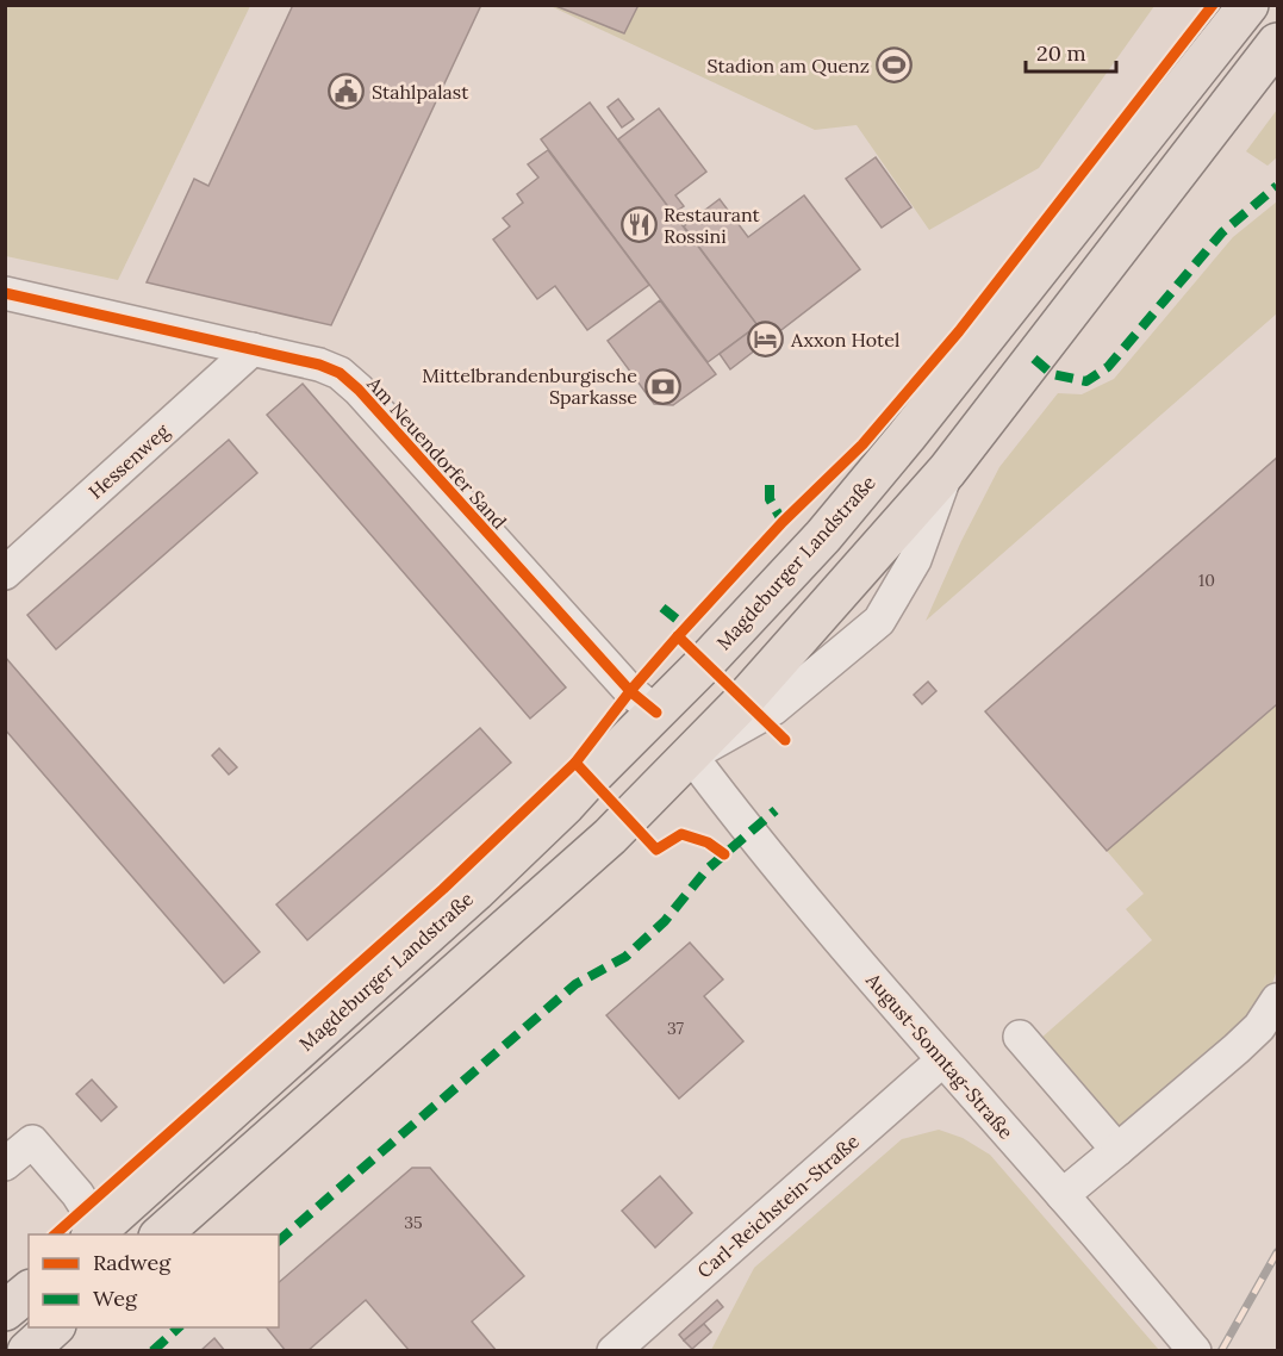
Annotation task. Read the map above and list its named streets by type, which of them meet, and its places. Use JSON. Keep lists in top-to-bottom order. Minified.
{"streets":{"main road":["Magdeburger Landstraße"],"street":["Am Neuendorfer Sand","Hessenweg","August-Sonntag-Straße","Carl-Reichstein-Straße"]},"crossings":[["Am Neuendorfer Sand","Hessenweg"],["Am Neuendorfer Sand","Magdeburger Landstraße"],["August-Sonntag-Straße","Carl-Reichstein-Straße"]],"places":{"sports":["Stadion am Quenz"],"public building":["Stahlpalast"],"restaurant":["Restaurant Rossini"],"hotel":["Axxon Hotel"],"bank":["Mittelbrandenburgische Sparkasse"]},"house_numbers":["10","37","35"],"legend":["Radweg","Weg"],"scale_bar":"20 m"}
